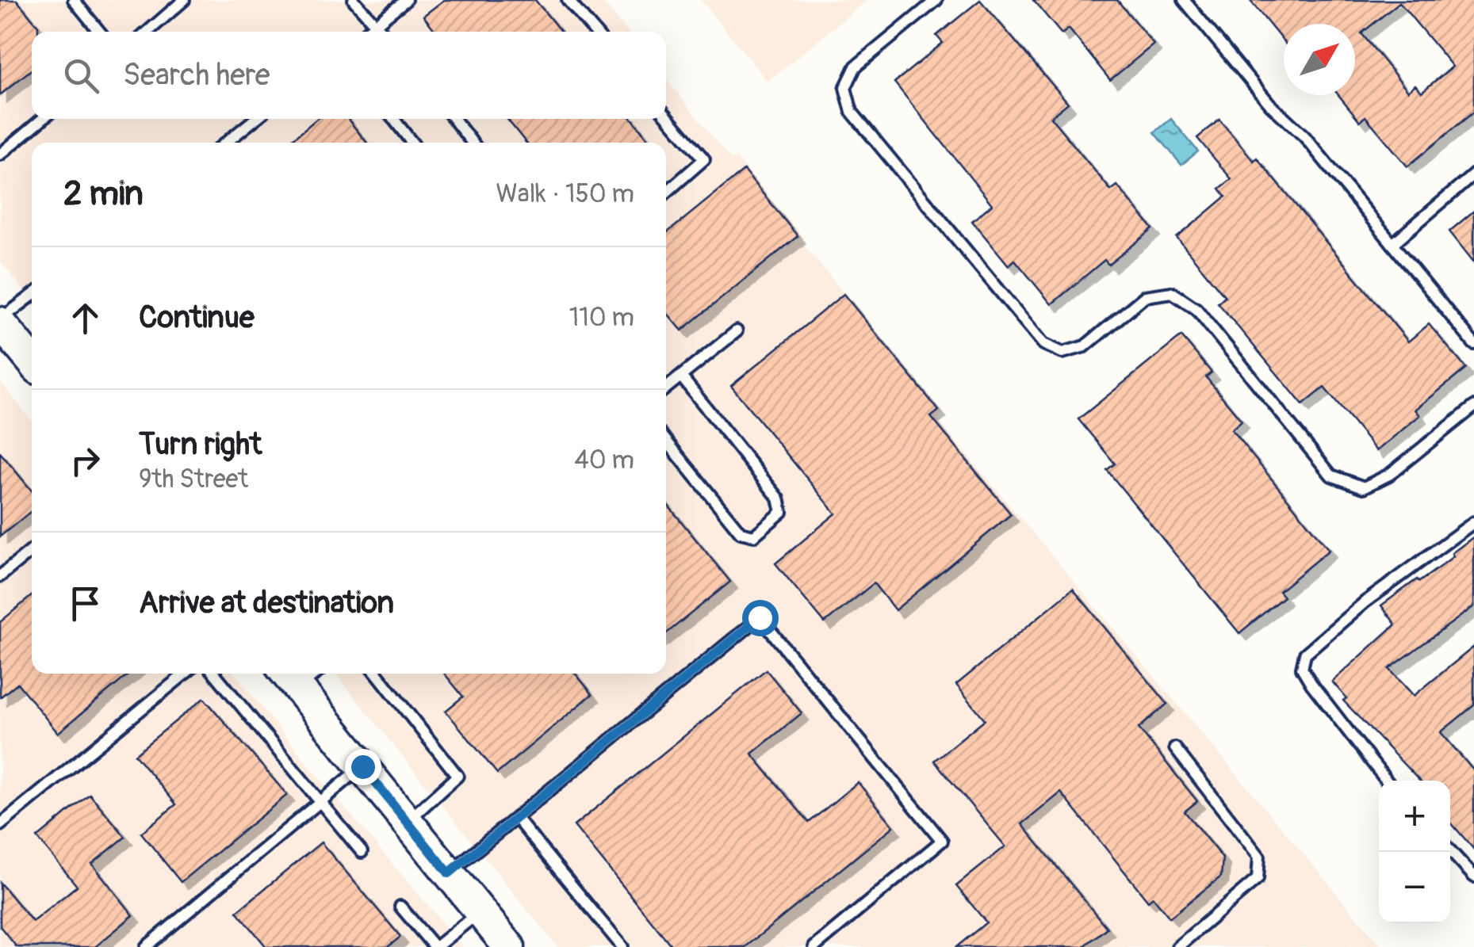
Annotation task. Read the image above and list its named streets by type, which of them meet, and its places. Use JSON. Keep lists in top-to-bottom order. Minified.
{"north":"top right","page":{"search":"Search here","heading":["2 min","Walk · 150 m"],"list":[["Continue","110 m"],["Turn right","9th Street","40 m"],"Arrive at destination"],"map_buttons":["+","−"]}}
